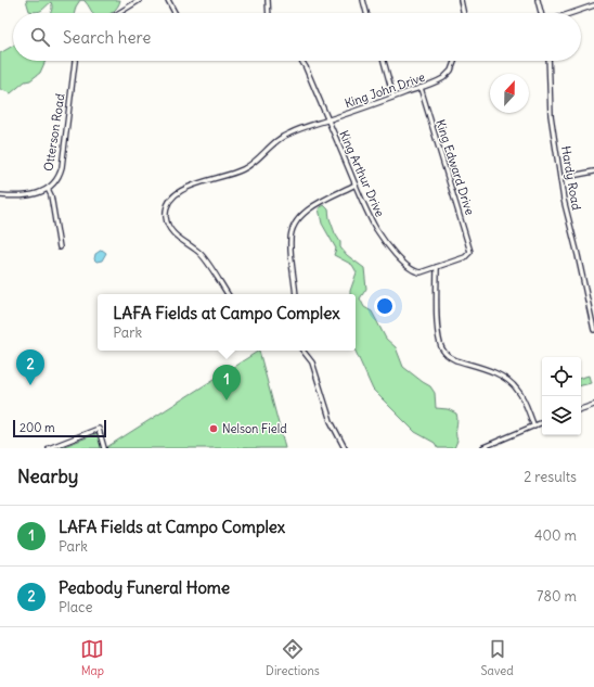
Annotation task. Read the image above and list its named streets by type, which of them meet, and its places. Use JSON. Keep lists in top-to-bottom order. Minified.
{"streets":{"street":["King John Drive","Otterson Road","King Edward Drive","King Arthur Drive","Hardy Road"]},"crossings":[["King John Drive","King Edward Drive"],["King John Drive","King Arthur Drive"],["King Edward Drive","King Arthur Drive"]],"places":["Nelson Field"],"scale_bar":"200 m","north":"top","page":{"search":"Search here","popup":["LAFA Fields at Campo Complex","Park"],"pins":["2","1"],"scale":"200 m","heading":["Nearby","2 results"],"list":[{"mark":"1","name":"LAFA Fields at Campo Complex","note":"Park","value":"400 m"},{"mark":"2","name":"Peabody Funeral Home","note":"Place","value":"780 m"}],"nav":["Map","Directions","Saved"]}}
